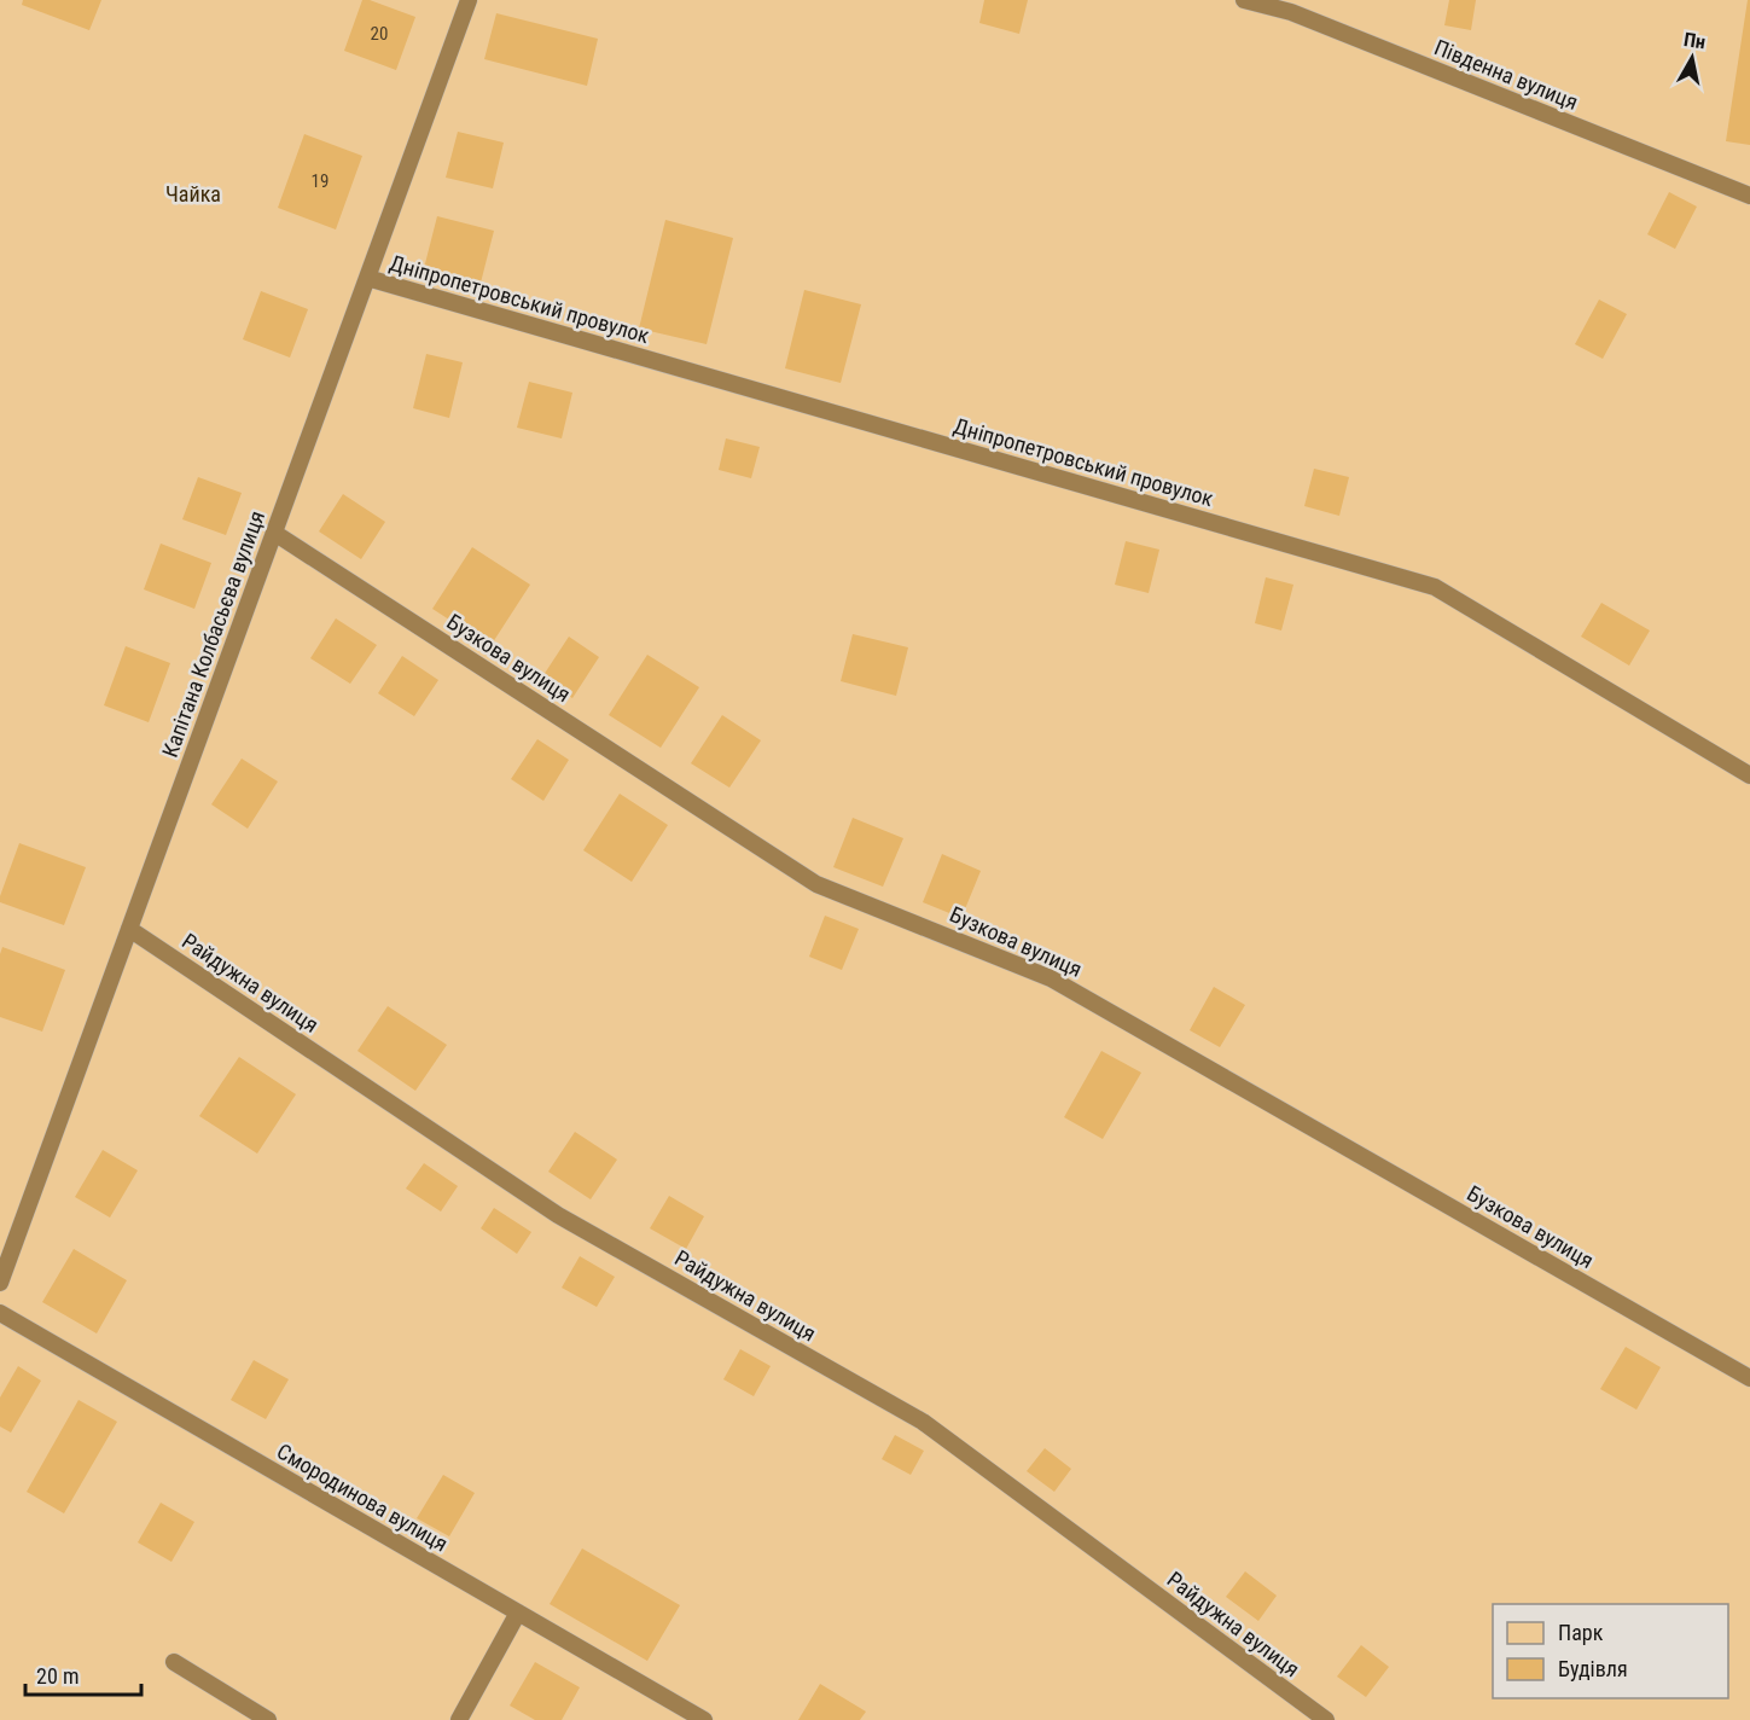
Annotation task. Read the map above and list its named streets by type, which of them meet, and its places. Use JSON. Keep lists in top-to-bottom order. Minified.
{"streets":{"lane":["Південна вулиця","Дніпропетровський провулок","Капітана Колбасьєва вулиця","Бузкова вулиця","Райдужна вулиця","Смородинова вулиця"]},"crossings":[["Дніпропетровський провулок","Капітана Колбасьєва вулиця"],["Капітана Колбасьєва вулиця","Бузкова вулиця"],["Капітана Колбасьєва вулиця","Райдужна вулиця"]],"parks":["Чайка"],"house_numbers":["20","19"],"legend":["Парк","Будівля"],"scale_bar":"20 m","north":"top"}
